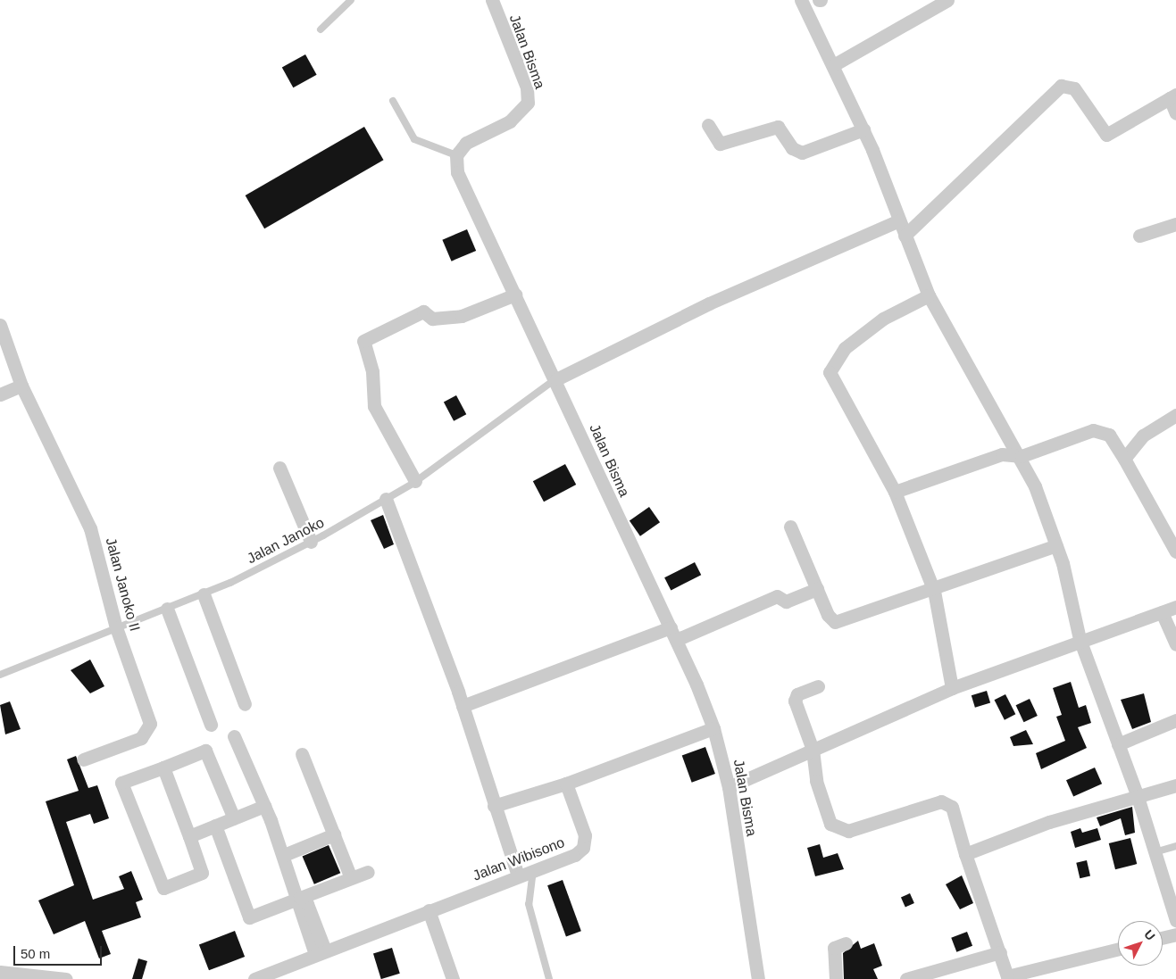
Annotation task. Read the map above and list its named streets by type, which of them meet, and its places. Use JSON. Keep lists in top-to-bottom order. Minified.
{"streets":{"street":["Jalan Bisma","Jalan Janoko II","Jalan Wibisono"],"lane":["Jalan Janoko"]},"crossings":[["Jalan Bisma","Jalan Janoko"],["Jalan Janoko","Jalan Janoko II"]],"scale_bar":"50 m","north":"top right"}
